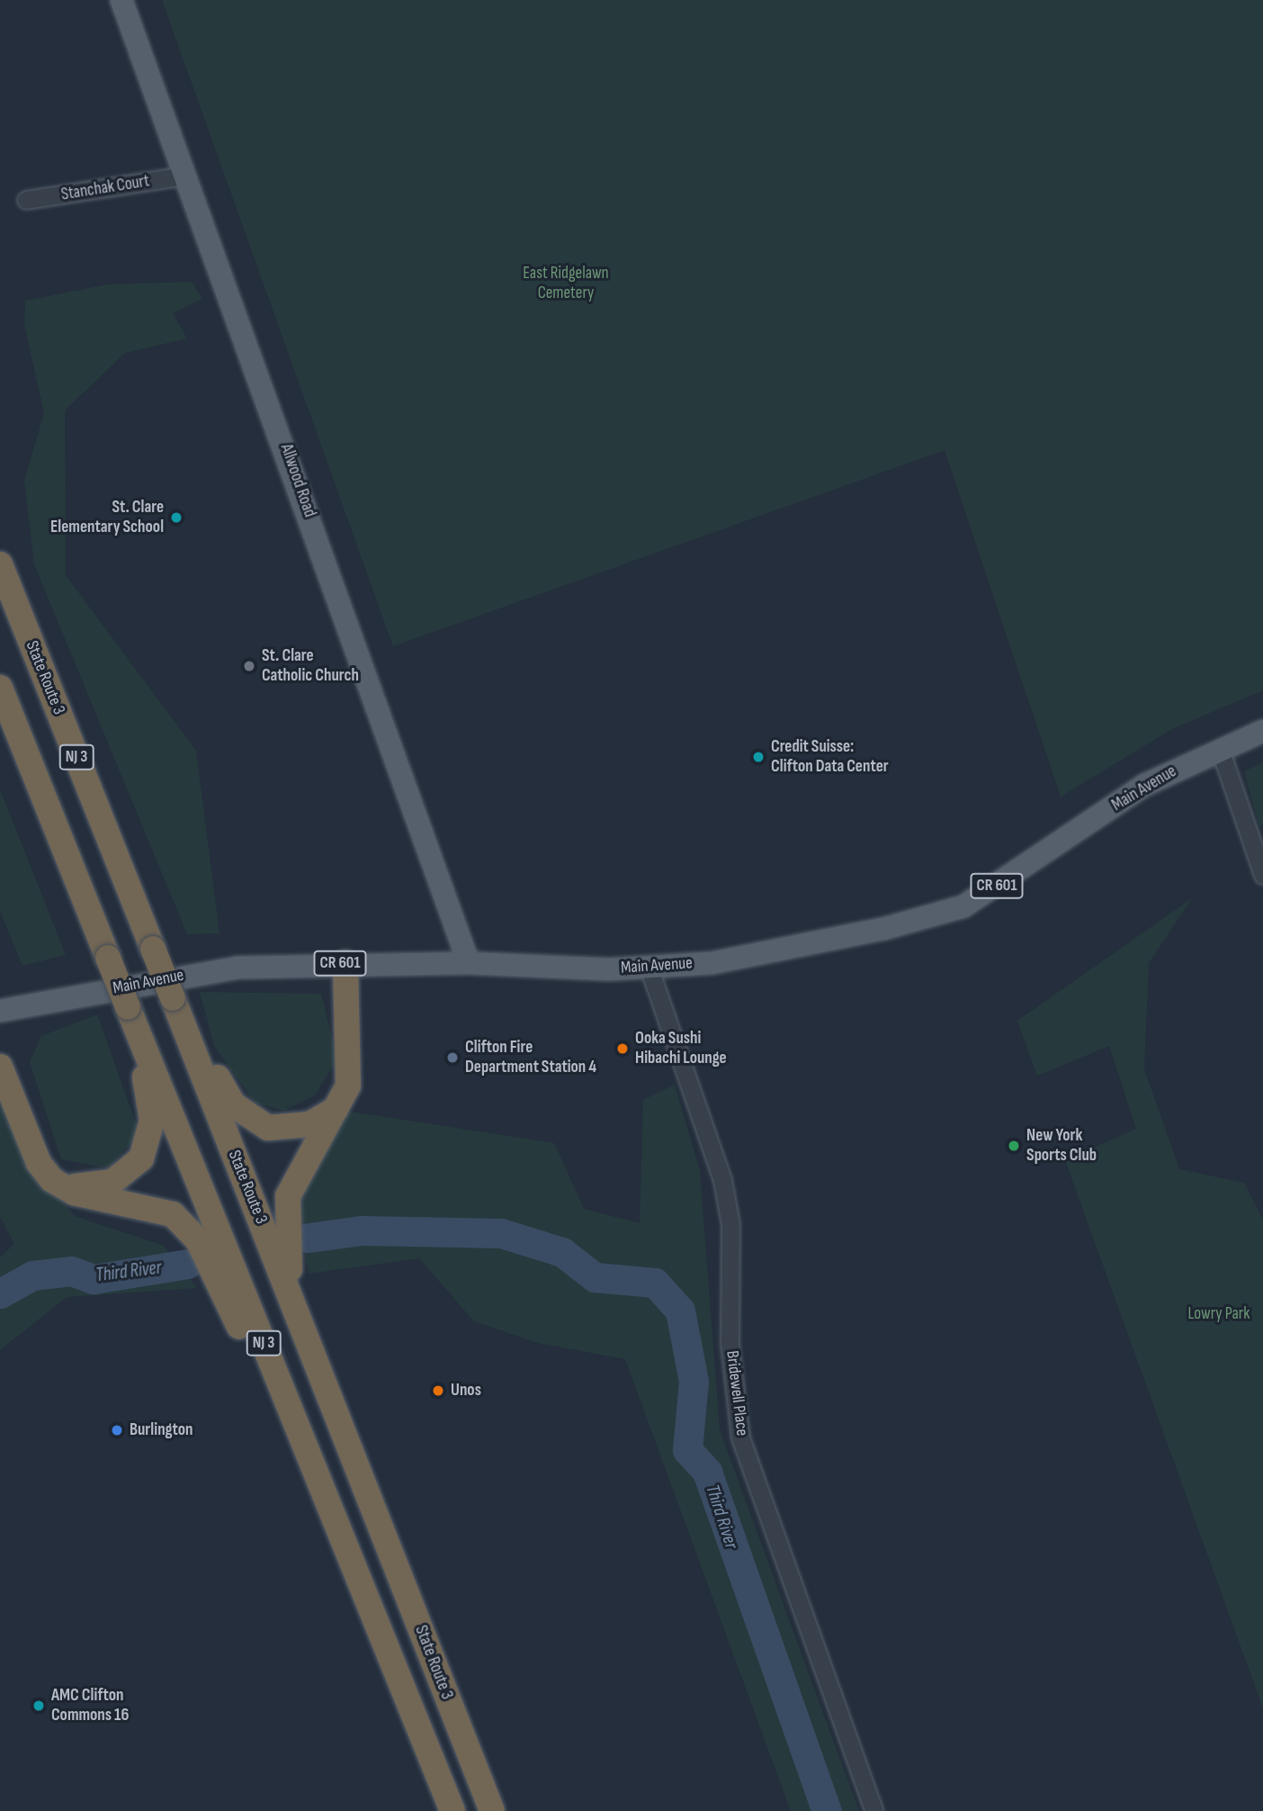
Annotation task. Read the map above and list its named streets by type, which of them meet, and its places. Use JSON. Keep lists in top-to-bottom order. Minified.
{"streets":{"highway":["State Route 3","NJ 3"],"main road":["Allwood Road","Main Avenue","CR 601"],"street":["Stanchak Court","Bridewell Place"]},"crossings":[["Stanchak Court","Allwood Road"],["Allwood Road","Main Avenue"],["Main Avenue","Bridewell Place"]],"water":["Third River"],"parks":["East Ridgelawn Cemetery","Lowry Park"],"places":["St. Clare Elementary School","St. Clare Catholic Church","Credit Suisse: Clifton Data Center","Ooka Sushi Hibachi Lounge","Clifton Fire Department Station 4","New York Sports Club","Unos","Burlington","AMC Clifton Commons 16"]}
